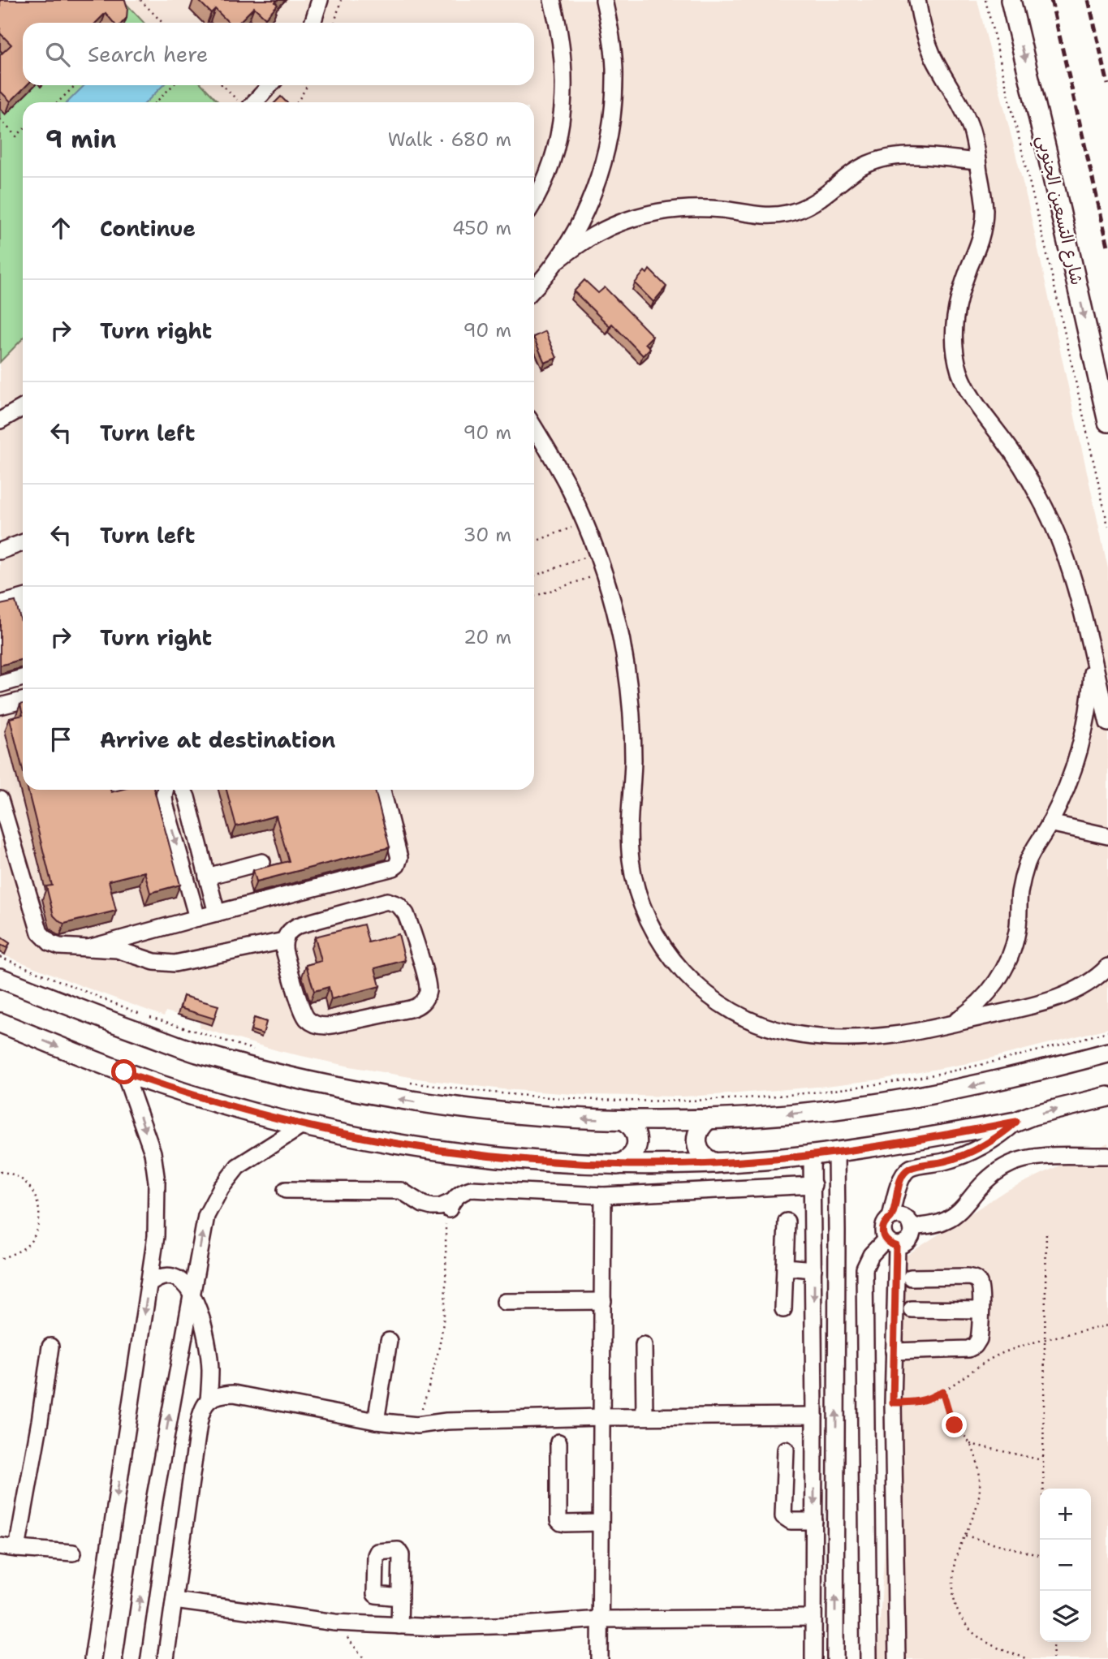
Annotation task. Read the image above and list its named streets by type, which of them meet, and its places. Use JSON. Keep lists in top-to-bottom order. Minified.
{"streets":{"main road":["شارع التسعين الجنوبي"]},"one_way":["شارع التسعين الجنوبي"],"page":{"search":"Search here","heading":["9 min","Walk · 680 m"],"list":[["Continue","450 m"],["Turn right","90 m"],["Turn left","90 m"],["Turn left","30 m"],["Turn right","20 m"],"Arrive at destination"],"map_buttons":["+","−"]}}
